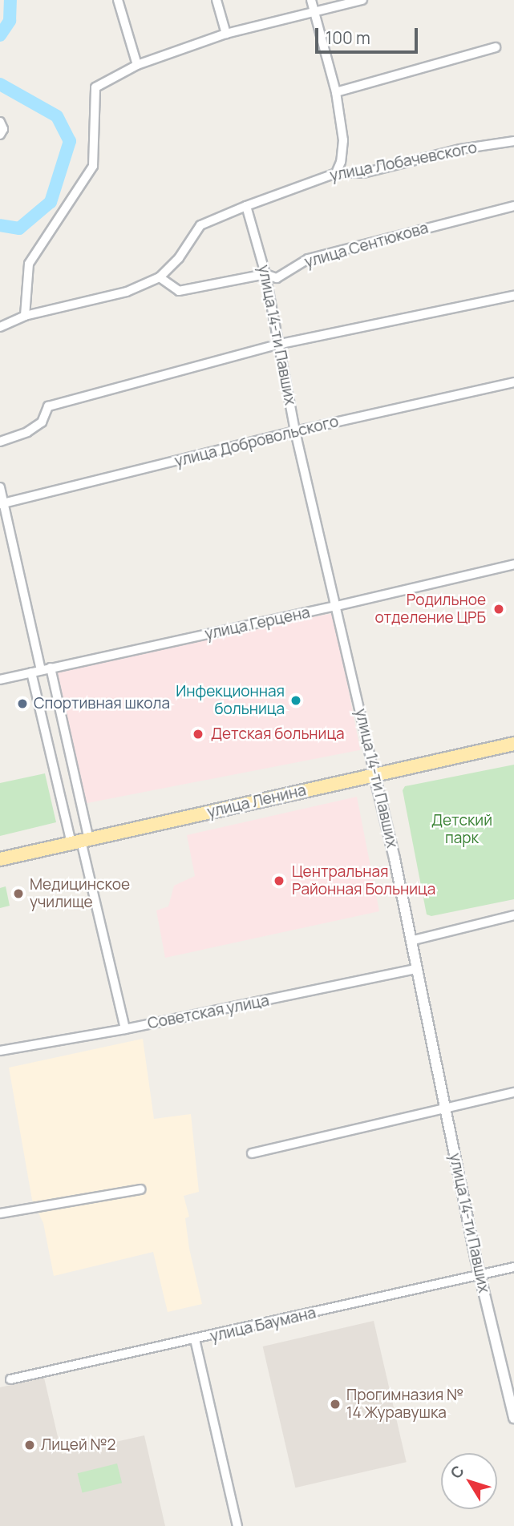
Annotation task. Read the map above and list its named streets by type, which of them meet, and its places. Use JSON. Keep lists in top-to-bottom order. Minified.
{"streets":{"main road":["улица Ленина"],"street":["улица Лобачевского","улица Сентюкова","улица 14-ти Павших","улица Добровольского","улица Герцена","Советская улица","улица Баумана"]},"crossings":[["улица Лобачевского","улица Сентюкова"],["улица Лобачевского","улица 14-ти Павших"],["улица Сентюкова","улица 14-ти Павших"],["улица 14-ти Павших","улица Добровольского"],["улица 14-ти Павших","улица Герцена"],["улица 14-ти Павших","улица Ленина"],["улица 14-ти Павших","Советская улица"],["улица 14-ти Павших","улица Баумана"]],"parks":["Детский парк"],"places":["Родильное отделение ЦРБ","Инфекционная больница","Спортивная школа","Детская больница","Центральная Районная Больница","Медицинское училище","Прогимназия № 14 Журавушка","Лицей №2"],"scale_bar":"100 m","north":"top left"}
